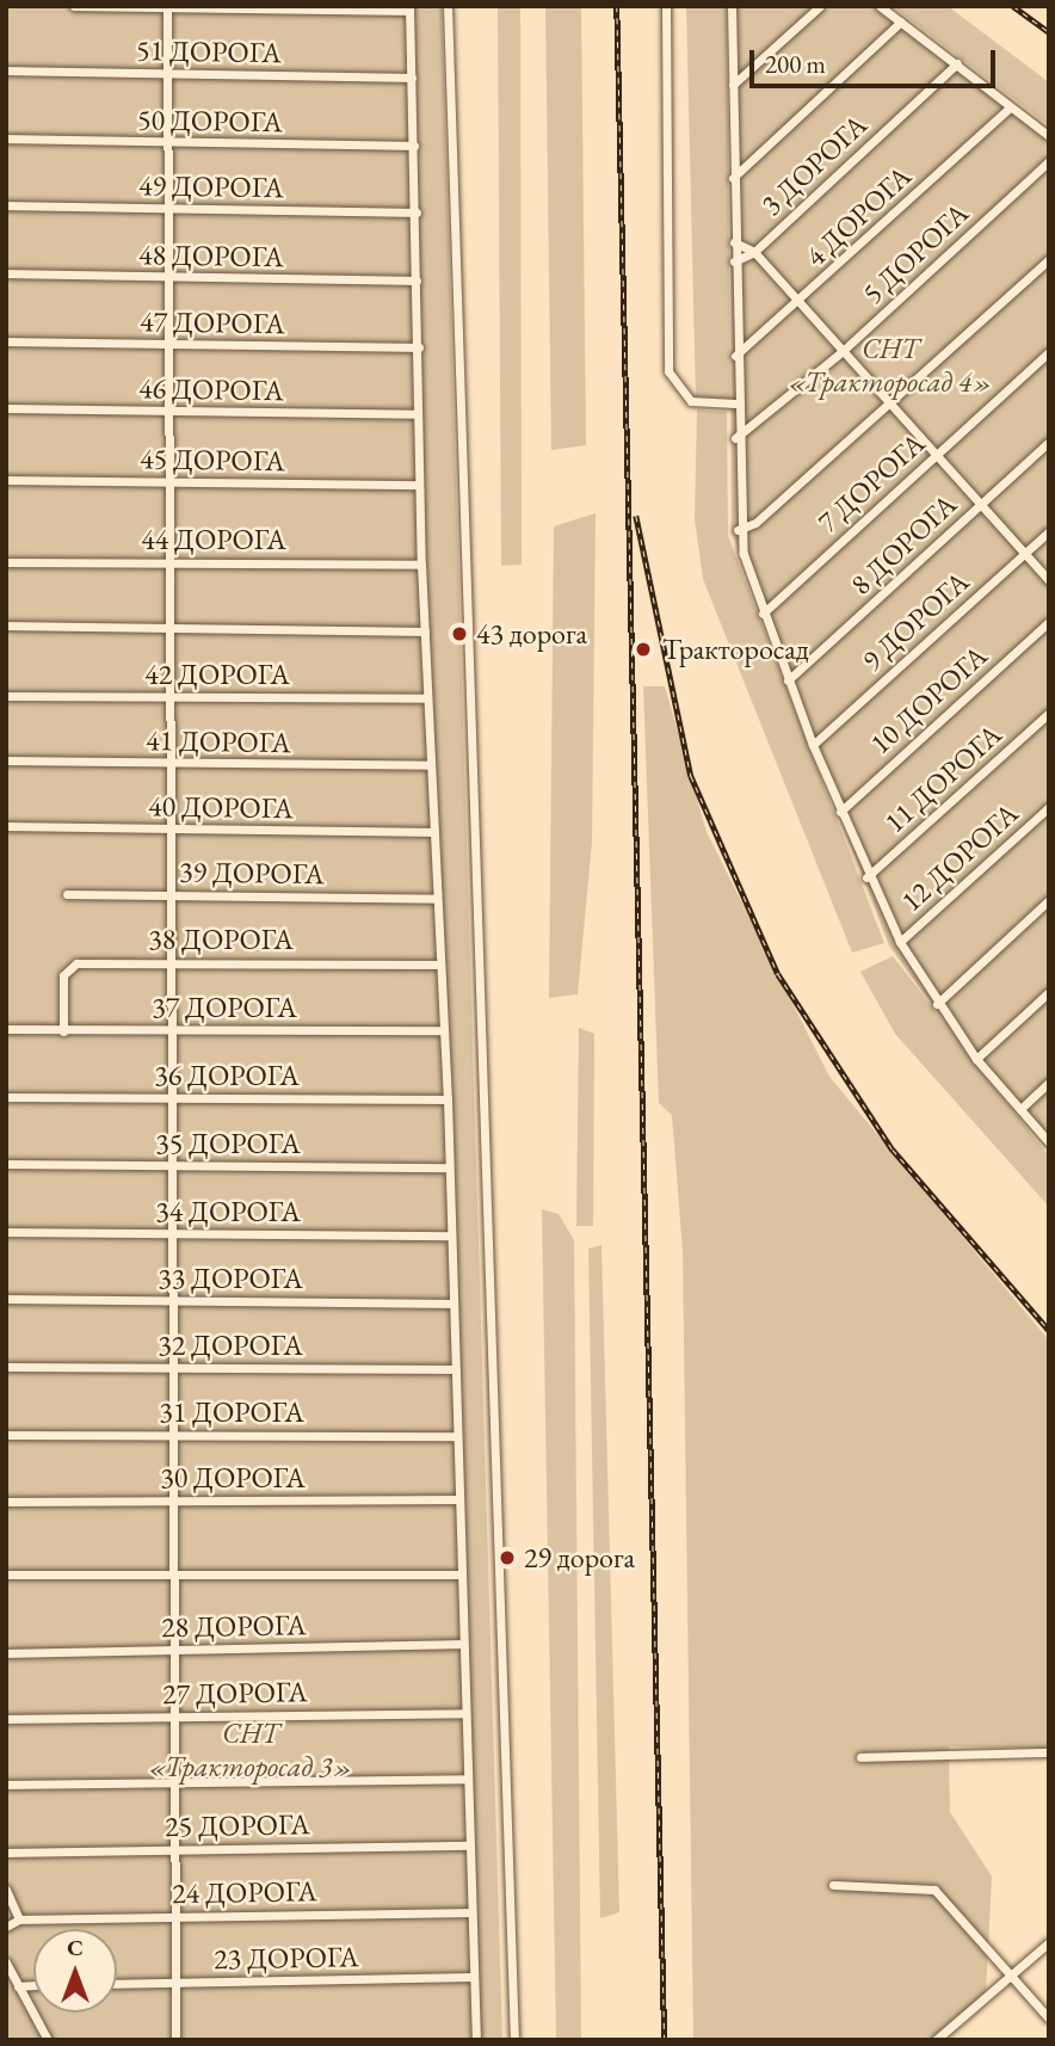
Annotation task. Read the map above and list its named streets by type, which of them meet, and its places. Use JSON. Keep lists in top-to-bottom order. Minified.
{"streets":{"street":["51 ДОРОГА","50 ДОРОГА","3 ДОРОГА","49 ДОРОГА","4 ДОРОГА","5 ДОРОГА","48 ДОРОГА","47 ДОРОГА","46 ДОРОГА","45 ДОРОГА","7 ДОРОГА","44 ДОРОГА","8 ДОРОГА","9 ДОРОГА","42 ДОРОГА","10 ДОРОГА","41 ДОРОГА","11 ДОРОГА","40 ДОРОГА","12 ДОРОГА","39 ДОРОГА","38 ДОРОГА","37 ДОРОГА","36 ДОРОГА","35 ДОРОГА","34 ДОРОГА","33 ДОРОГА","32 ДОРОГА","31 ДОРОГА","30 ДОРОГА","28 ДОРОГА","27 ДОРОГА","25 ДОРОГА","24 ДОРОГА","23 ДОРОГА"]},"crossings":[["38 ДОРОГА","37 ДОРОГА"]],"parks":["СНТ «Тракторосад 4»","СНТ «Тракторосад 3»"],"places":["43 дорога","Тракторосад","29 дорога"],"scale_bar":"200 m","north":"top"}
